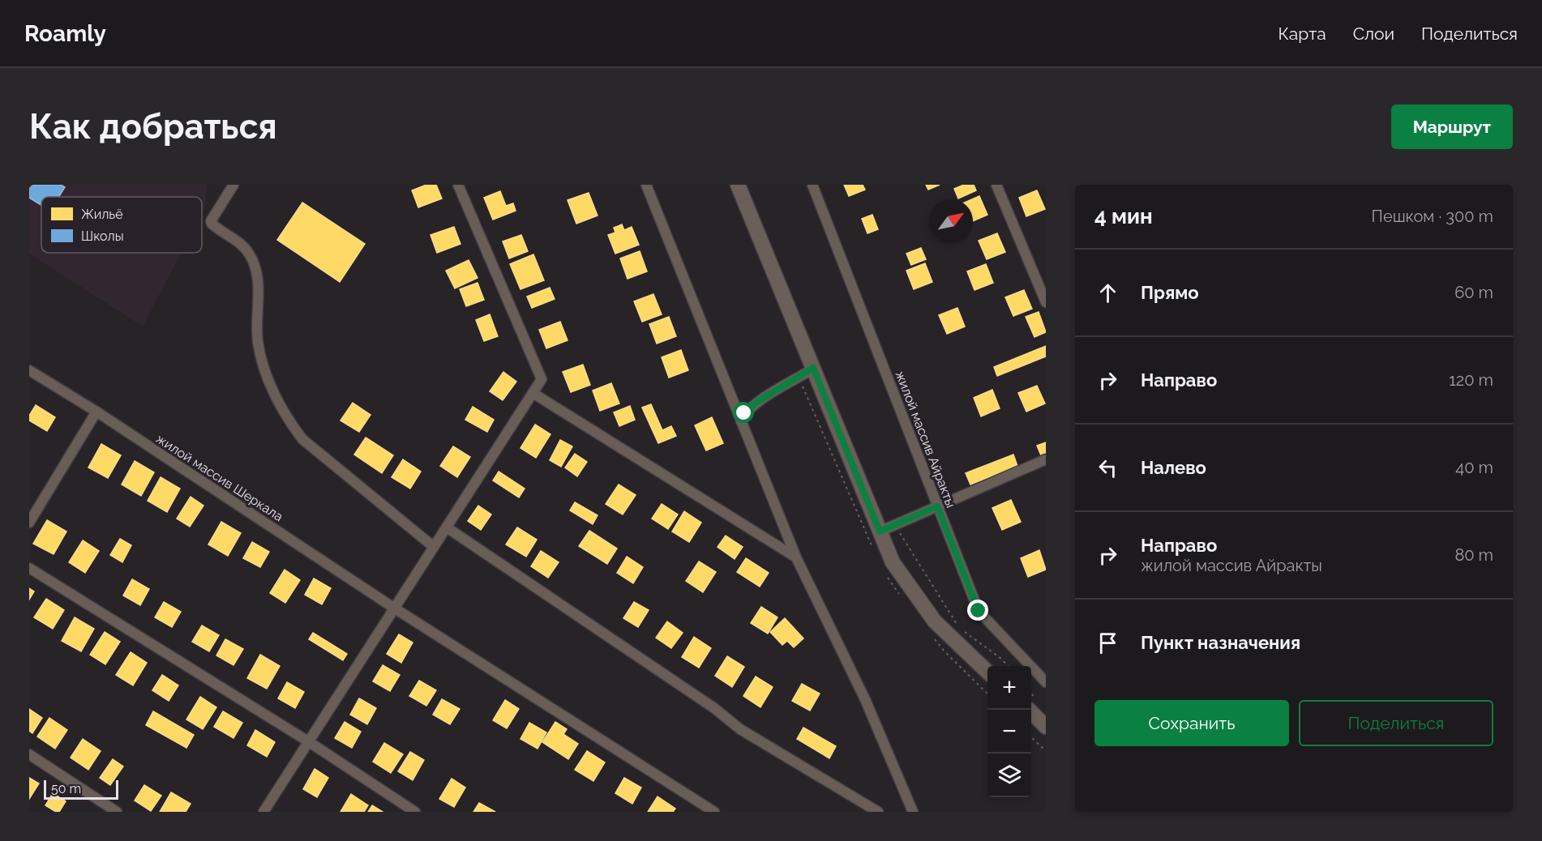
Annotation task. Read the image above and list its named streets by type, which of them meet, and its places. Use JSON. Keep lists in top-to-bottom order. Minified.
{"streets":{"street":["жилой массив Айракты","жилой массив Шеркала"]},"legend":["Жильё","Школы"],"scale_bar":"50 m","north":"top right","page":{"header":"Roamly","nav":["Карта","Слои","Поделиться"],"buttons":["Маршрут",["Сохранить","Поделиться"]],"title":"Как добраться","heading":["4 мин","Пешком · 300 m"],"list":[["Прямо","60 m"],["Направо","120 m"],["Налево","40 m"],["Направо","жилой массив Айракты","80 m"],"Пункт назначения"],"map_buttons":["+","−"],"scale":"50 m"}}
